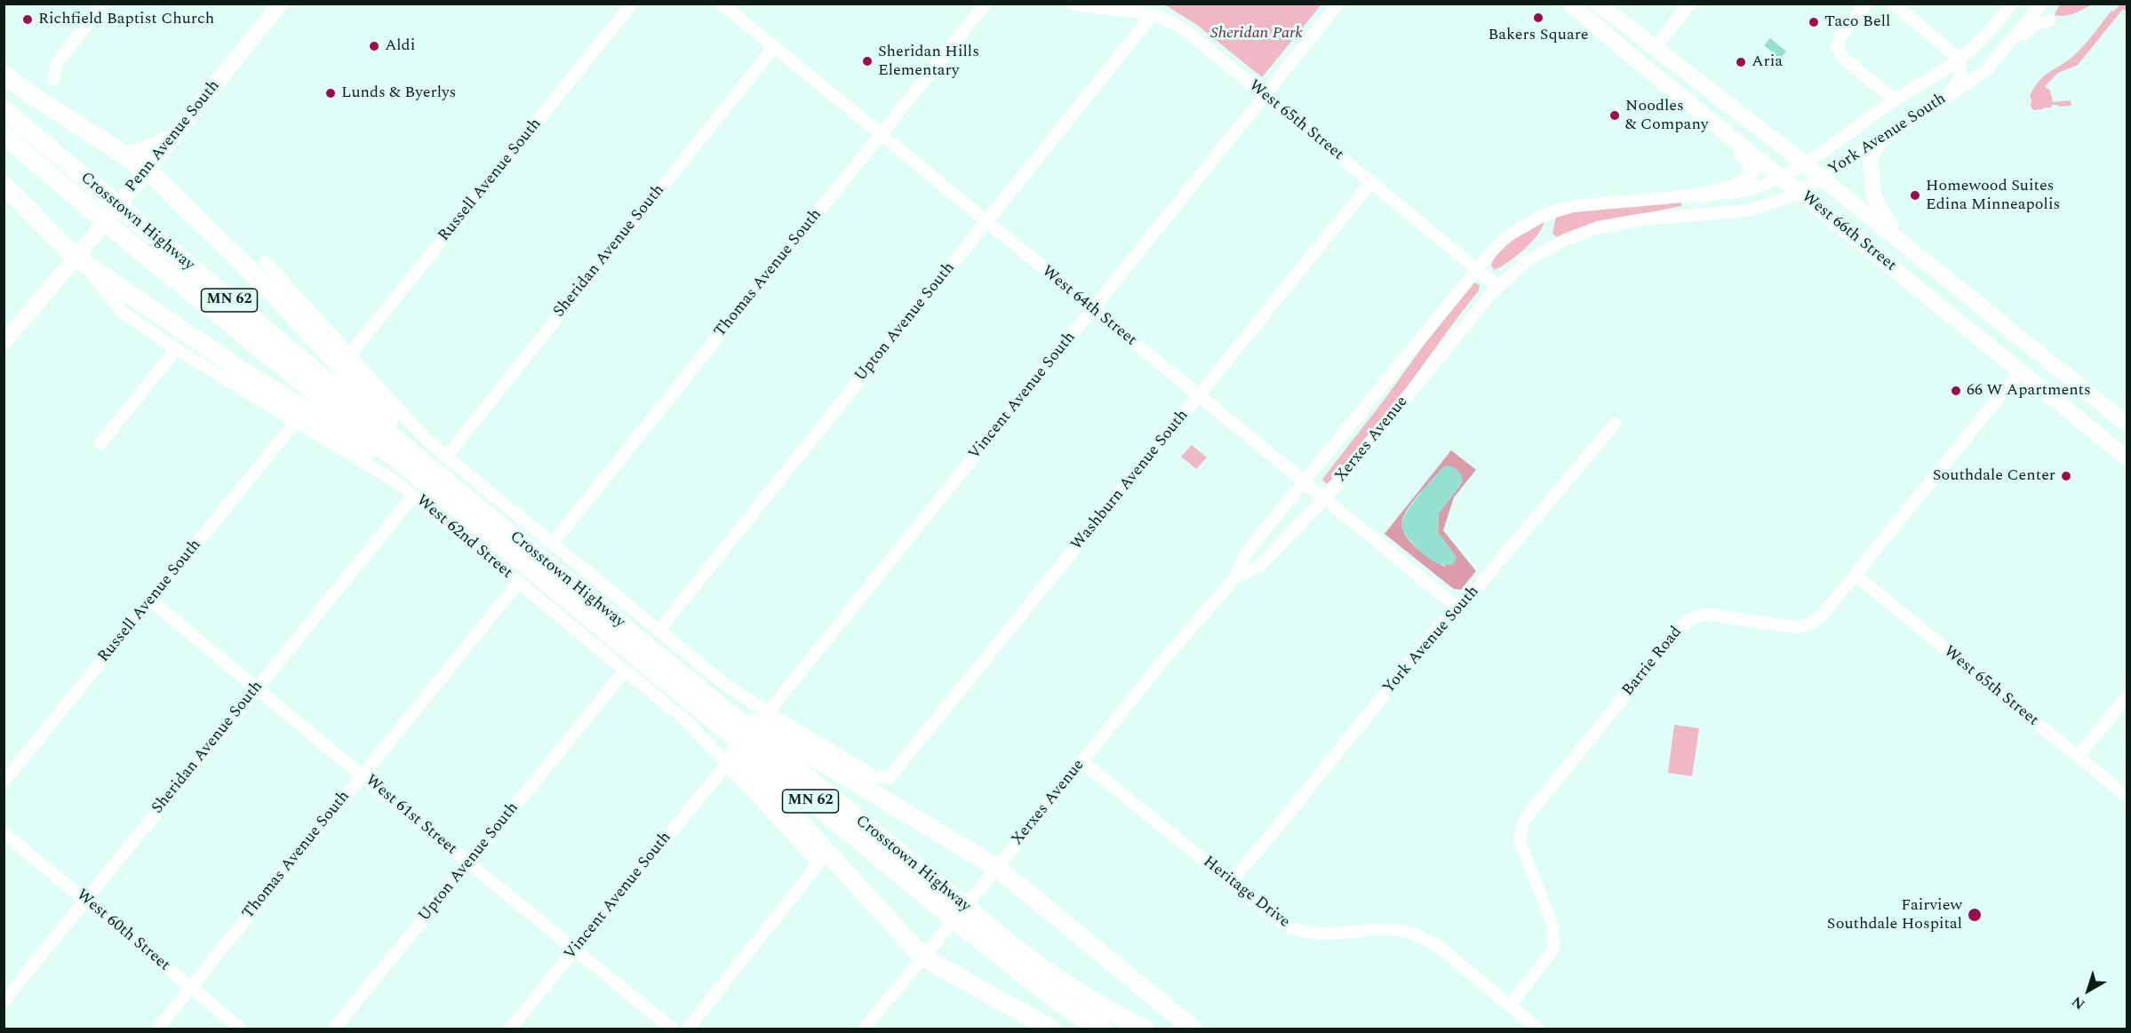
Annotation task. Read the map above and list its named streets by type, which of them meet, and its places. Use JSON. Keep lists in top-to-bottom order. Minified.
{"streets":{"highway":["Crosstown Highway","MN 62"],"main road":["Penn Avenue South","West 66th Street"],"street":["West 65th Street","York Avenue South","Russell Avenue South","Sheridan Avenue South","Thomas Avenue South","West 64th Street","Upton Avenue South","Vincent Avenue South","Xerxes Avenue","Washburn Avenue South","West 62nd Street","Barrie Road","West 61st Street","Heritage Drive","West 60th Street"]},"crossings":[["West 65th Street","York Avenue South"],["West 65th Street","Upton Avenue South"],["West 65th Street","Vincent Avenue South"],["West 65th Street","Xerxes Avenue"],["West 65th Street","Washburn Avenue South"],["West 65th Street","Barrie Road"],["York Avenue South","West 66th Street"],["York Avenue South","West 64th Street"],["York Avenue South","Xerxes Avenue"],["York Avenue South","Heritage Drive"],["Penn Avenue South","West 62nd Street"],["Russell Avenue South","West 62nd Street"],["Russell Avenue South","West 61st Street"],["West 66th Street","Barrie Road"],["Sheridan Avenue South","West 64th Street"],["Sheridan Avenue South","West 62nd Street"],["Sheridan Avenue South","West 61st Street"],["Sheridan Avenue South","West 60th Street"],["Thomas Avenue South","West 64th Street"],["Thomas Avenue South","West 62nd Street"],["Thomas Avenue South","West 61st Street"],["Thomas Avenue South","West 60th Street"],["West 64th Street","Upton Avenue South"],["West 64th Street","Vincent Avenue South"],["West 64th Street","Xerxes Avenue"],["West 64th Street","Washburn Avenue South"],["Upton Avenue South","West 62nd Street"],["Upton Avenue South","West 61st Street"],["Vincent Avenue South","Washburn Avenue South"],["Vincent Avenue South","West 62nd Street"],["Vincent Avenue South","West 61st Street"],["Xerxes Avenue","Heritage Drive"],["Barrie Road","Heritage Drive"]],"parks":["Sheridan Park"],"places":["Bakers Square","Richfield Baptist Church","Taco Bell","Aldi","Sheridan Hills Elementary","Aria","Lunds & Byerlys","Noodles & Company","Homewood Suites Edina Minneapolis","66 W Apartments","Southdale Center","Fairview Southdale Hospital"],"north":"bottom left"}
